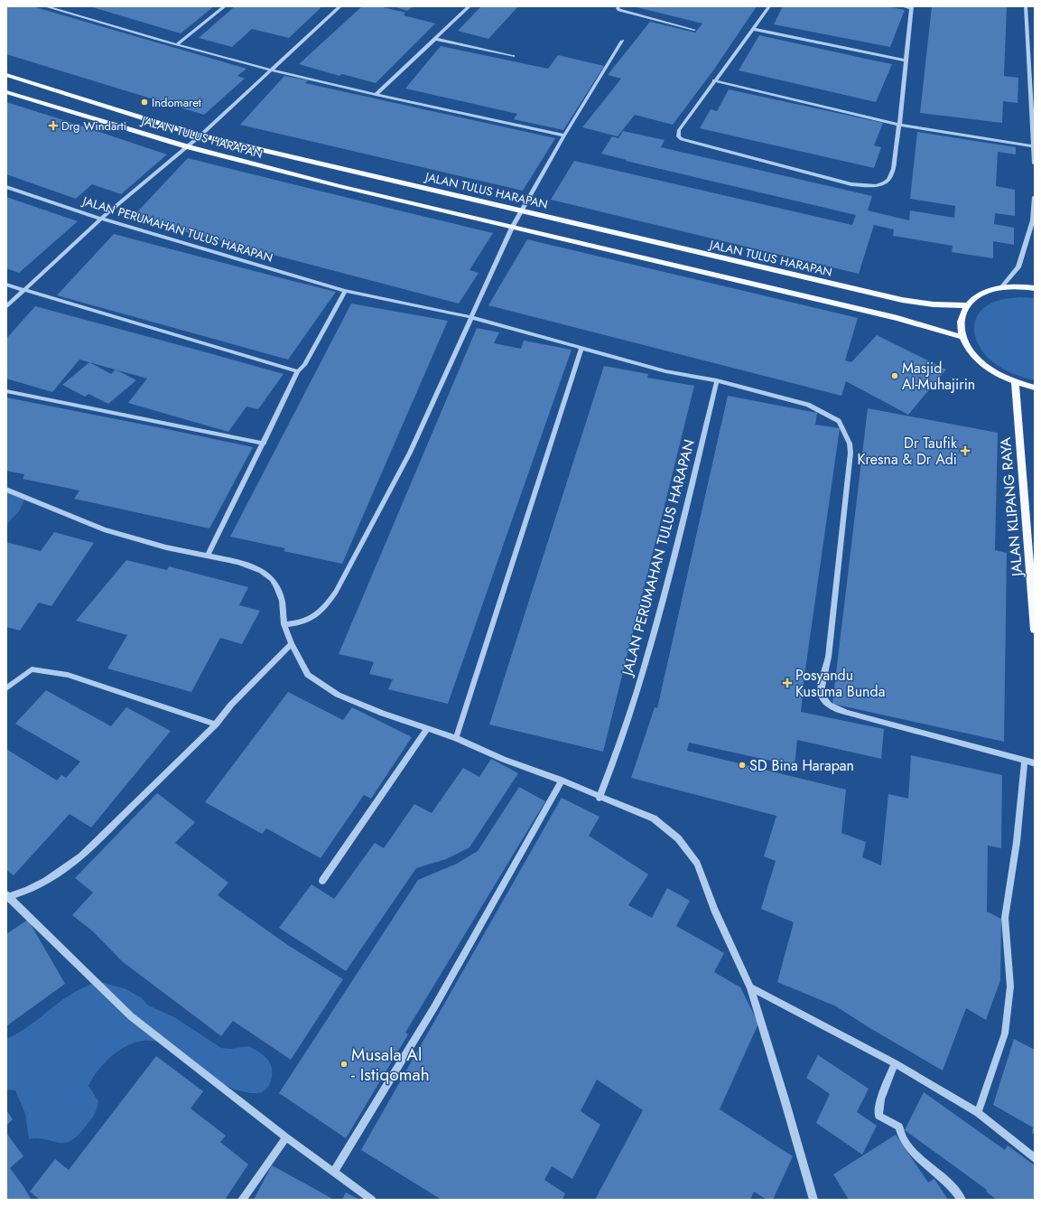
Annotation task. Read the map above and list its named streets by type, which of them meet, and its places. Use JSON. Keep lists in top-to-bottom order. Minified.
{"streets":{"main road":["JALAN TULUS HARAPAN","JALAN KLIPANG RAYA"],"street":["JALAN PERUMAHAN TULUS HARAPAN"]},"places":{"other":["Indomaret","Masjid Al-Muhajirin","SD Bina Harapan","Musala Al - Istiqomah"],"health":["Drg Windarti","Dr Taufik Kresna & Dr Adi","Posyandu Kusuma Bunda"]}}
